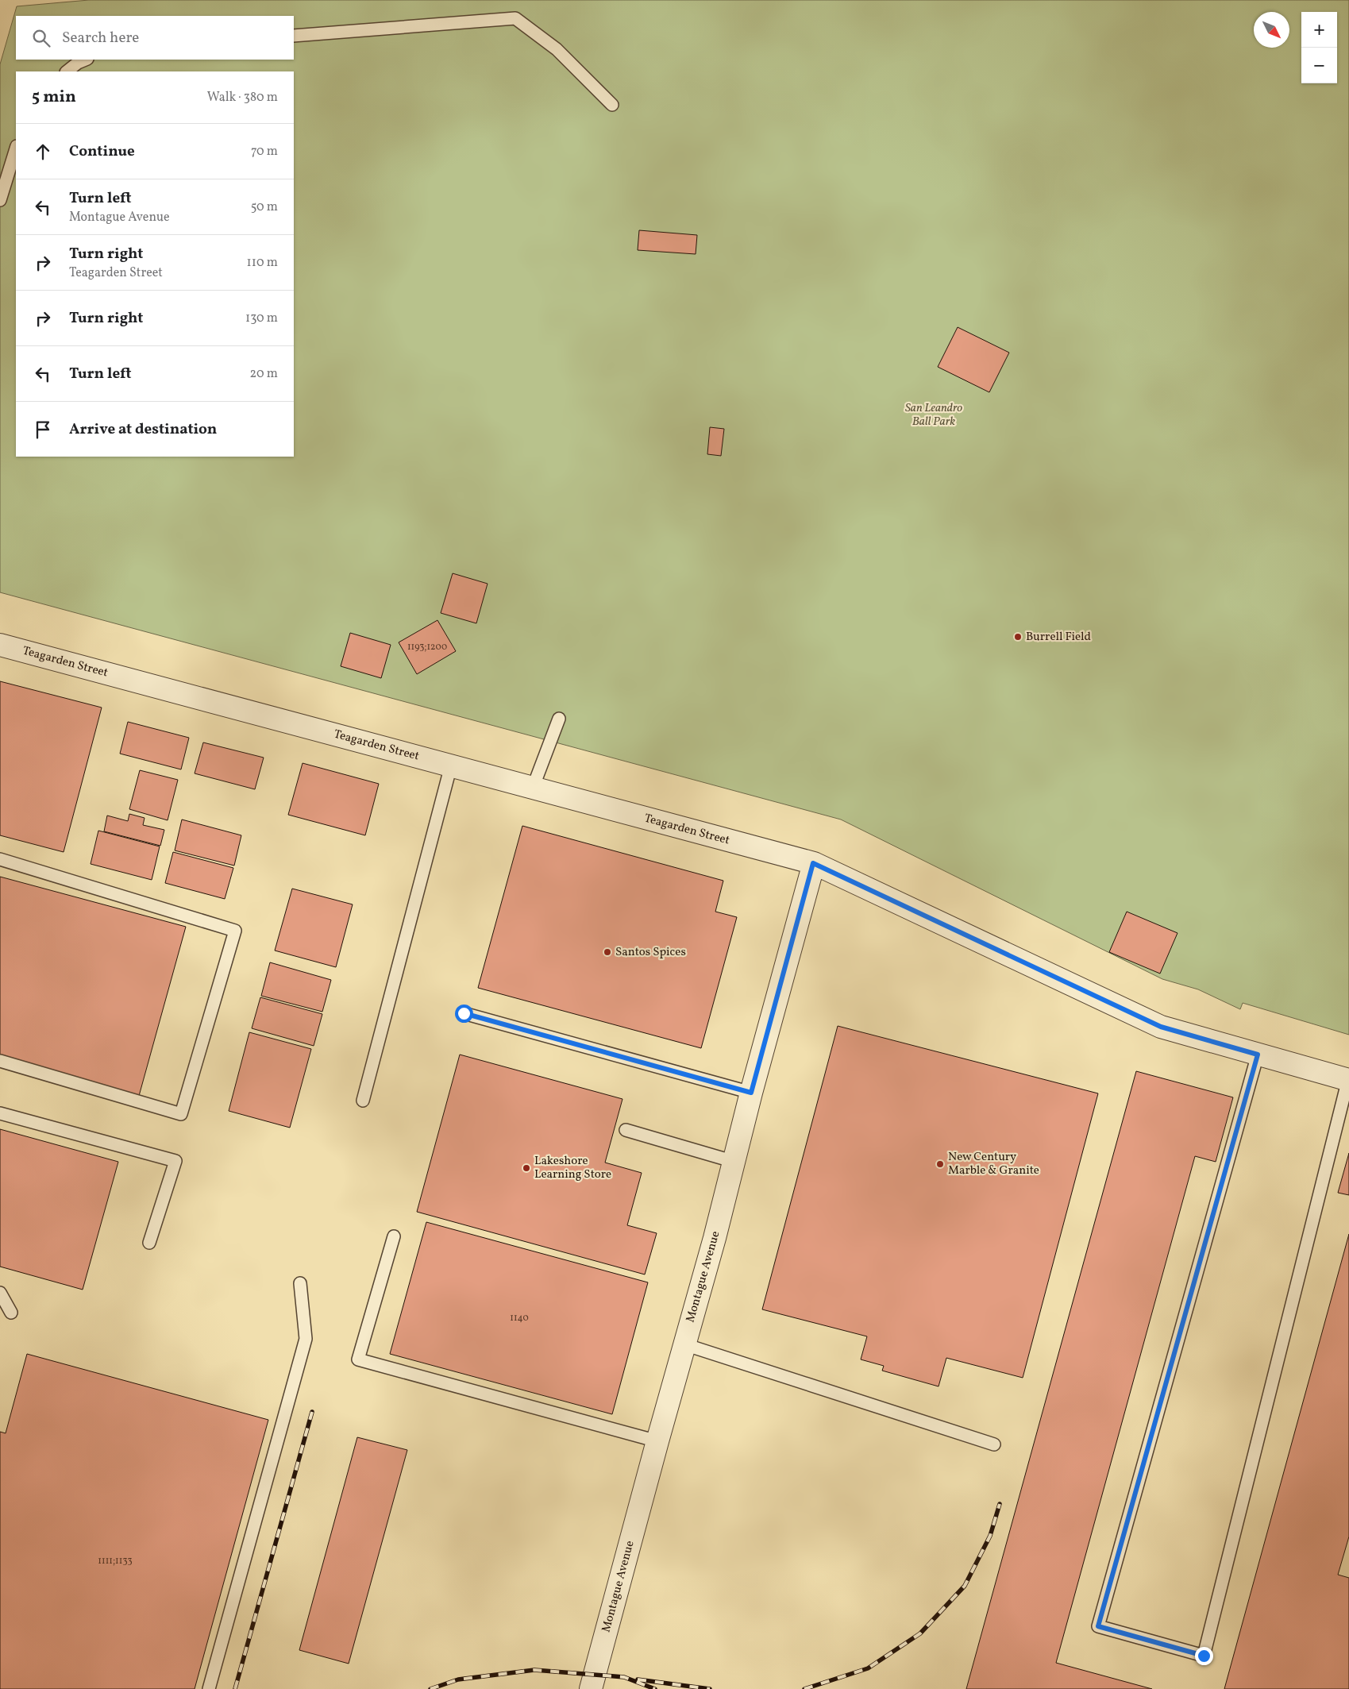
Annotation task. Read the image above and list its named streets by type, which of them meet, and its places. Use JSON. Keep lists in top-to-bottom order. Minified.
{"streets":{"street":["Teagarden Street","Montague Avenue"]},"crossings":[["Teagarden Street","Montague Avenue"]],"parks":["San Leandro Ball Park"],"places":["Burrell Field","Santos Spices","New Century Marble & Granite","Lakeshore Learning Store"],"house_numbers":["1193;1200","1140","1111;1133"],"north":"bottom right","page":{"map_buttons":["+","−"],"search":"Search here","heading":["5 min","Walk · 380 m"],"list":[["Continue","70 m"],["Turn left","Montague Avenue","50 m"],["Turn right","Teagarden Street","110 m"],["Turn right","130 m"],["Turn left","20 m"],"Arrive at destination"]}}
